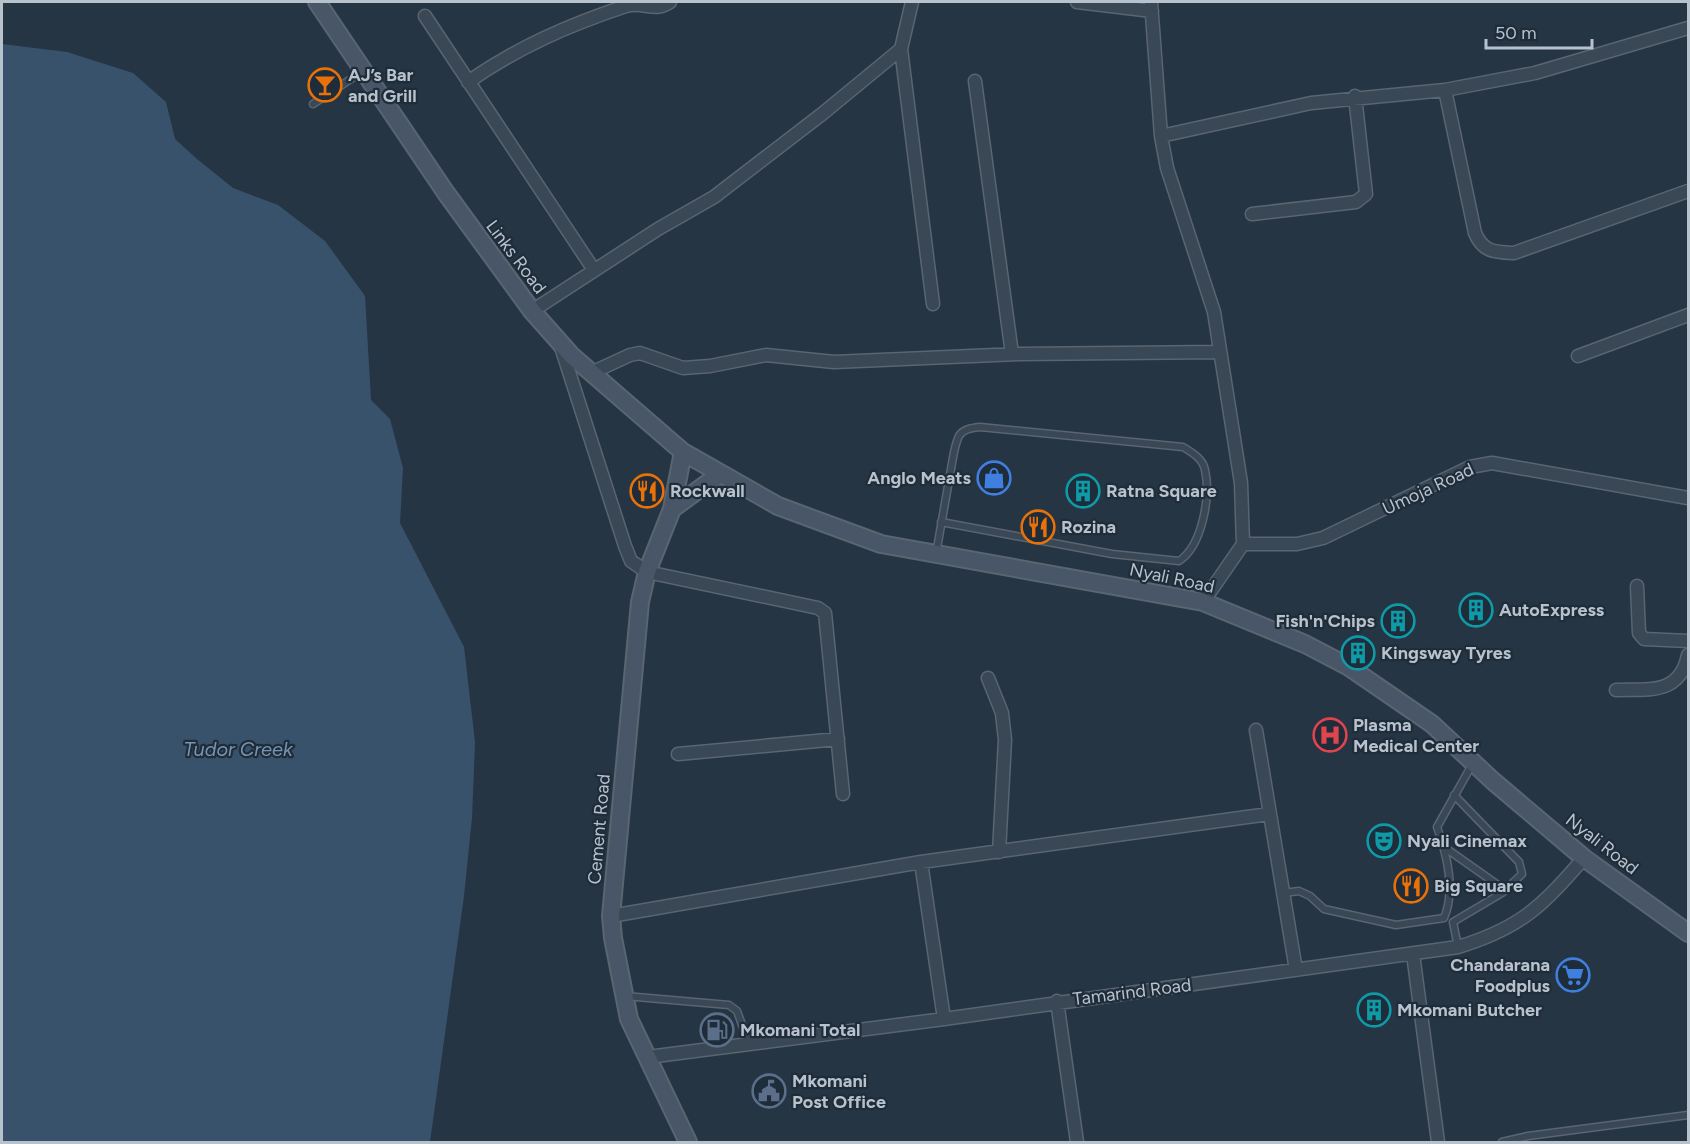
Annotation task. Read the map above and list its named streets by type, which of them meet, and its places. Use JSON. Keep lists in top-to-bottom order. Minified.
{"streets":{"main road":["Links Road","Nyali Road","Cement Road"],"street":["Umoja Road","Tamarind Road"]},"crossings":[["Links Road","Nyali Road"],["Links Road","Cement Road"],["Nyali Road","Tamarind Road"],["Cement Road","Tamarind Road"]],"water":["Tudor Creek"],"places":{"bar":["AJ’s Bar and Grill"],"shop":["Anglo Meats"],"restaurant":["Rockwall","Rozina","Big Square"],"building":["Ratna Square","AutoExpress","Fish'n'Chips","Kingsway Tyres","Mkomani Butcher"],"hospital":["Plasma Medical Center"],"theatre":["Nyali Cinemax"],"supermarket":["Chandarana Foodplus"],"fuel station":["Mkomani Total"],"public building":["Mkomani Post Office"]},"scale_bar":"50 m"}
